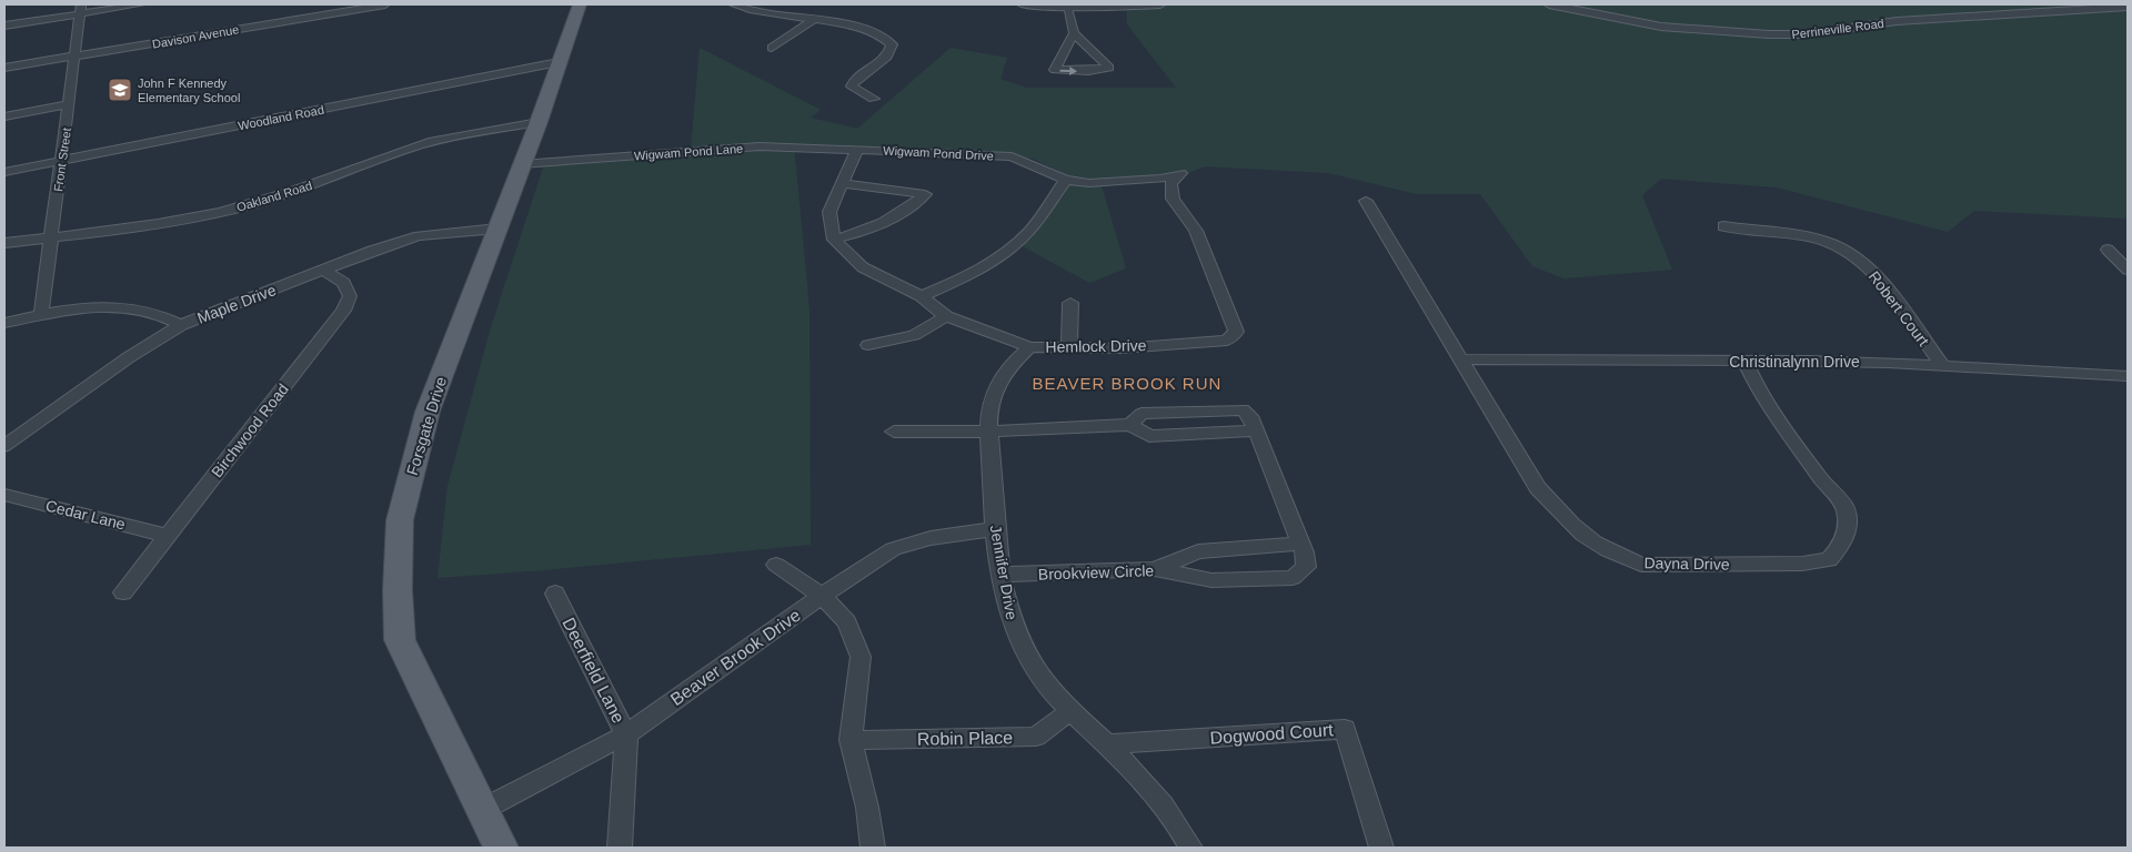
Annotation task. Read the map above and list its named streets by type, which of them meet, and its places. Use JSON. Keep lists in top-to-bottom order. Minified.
{"streets":{"main road":["Forsgate Drive"],"street":["Perrineville Road","Davison Avenue","Woodland Road","Wigwam Pond Lane","Wigwam Pond Drive","Front Street","Oakland Road","Maple Drive","Robert Court","Hemlock Drive","Christinalynn Drive","Birchwood Road","Cedar Lane","Dayna Drive","Jennifer Drive","Brookview Circle","Beaver Brook Drive","Deerfield Lane","Dogwood Court","Robin Place"]},"crossings":[["Davison Avenue","Front Street"],["Woodland Road","Front Street"],["Woodland Road","Forsgate Drive"],["Wigwam Pond Lane","Wigwam Pond Drive"],["Wigwam Pond Lane","Forsgate Drive"],["Wigwam Pond Drive","Hemlock Drive"],["Front Street","Oakland Road"],["Oakland Road","Forsgate Drive"],["Maple Drive","Forsgate Drive"],["Maple Drive","Birchwood Road"],["Robert Court","Christinalynn Drive"],["Hemlock Drive","Jennifer Drive"],["Christinalynn Drive","Dayna Drive"],["Forsgate Drive","Beaver Brook Drive"],["Birchwood Road","Cedar Lane"],["Jennifer Drive","Brookview Circle"],["Jennifer Drive","Beaver Brook Drive"],["Jennifer Drive","Dogwood Court"],["Jennifer Drive","Robin Place"],["Beaver Brook Drive","Deerfield Lane"]],"districts":["BEAVER BROOK RUN"],"places":{"school or university":["John F Kennedy Elementary School"]}}
